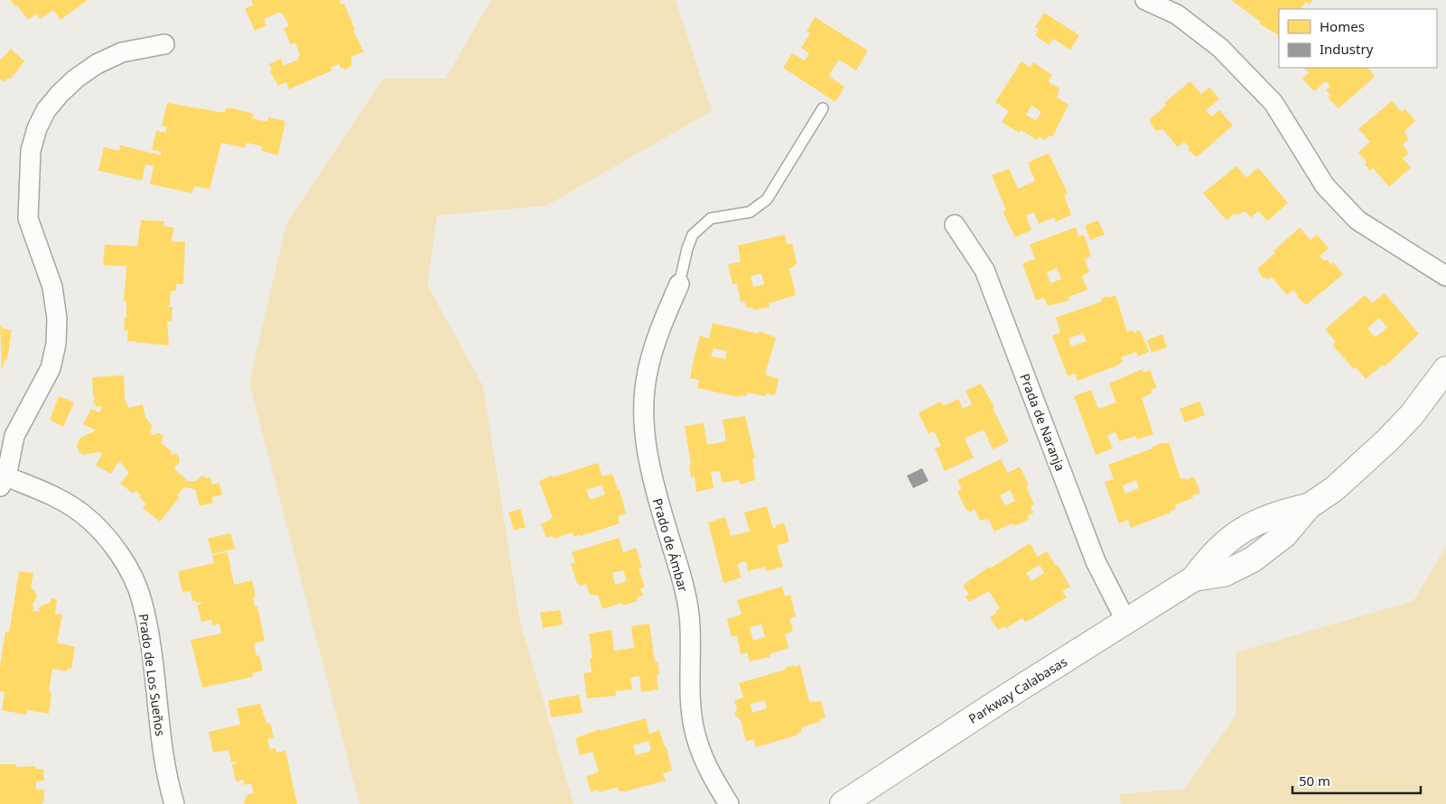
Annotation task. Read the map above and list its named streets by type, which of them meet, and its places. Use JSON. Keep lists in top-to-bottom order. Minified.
{"streets":{"street":["Prada de Naranja","Prado de Ámbar","Prado de Los Sueños","Parkway Calabasas"]},"crossings":[["Prada de Naranja","Parkway Calabasas"]],"legend":["Homes","Industry"],"scale_bar":"50 m"}
